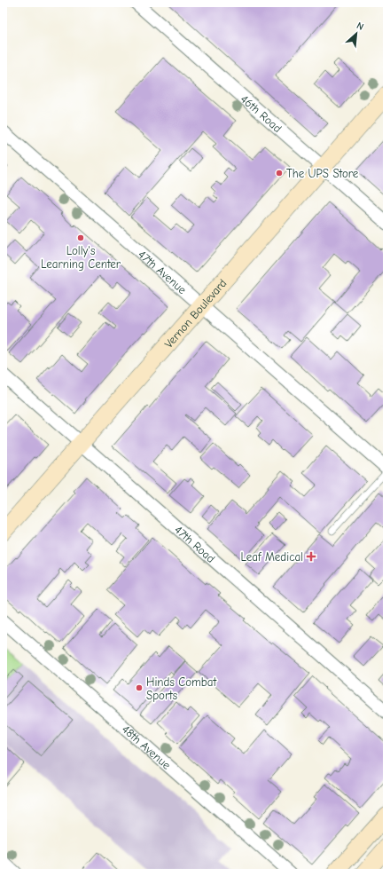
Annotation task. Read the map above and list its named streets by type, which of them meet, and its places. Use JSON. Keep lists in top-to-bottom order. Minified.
{"streets":{"main road":["Vernon Boulevard"],"street":["46th Road","47th Avenue","47th Road","48th Avenue"]},"crossings":[["46th Road","Vernon Boulevard"],["47th Avenue","Vernon Boulevard"],["Vernon Boulevard","47th Road"]],"places":{"other":["The UPS Store","Lolly's Learning Center","Hinds Combat Sports"],"health":["Leaf Medical"]},"north":"top right"}
